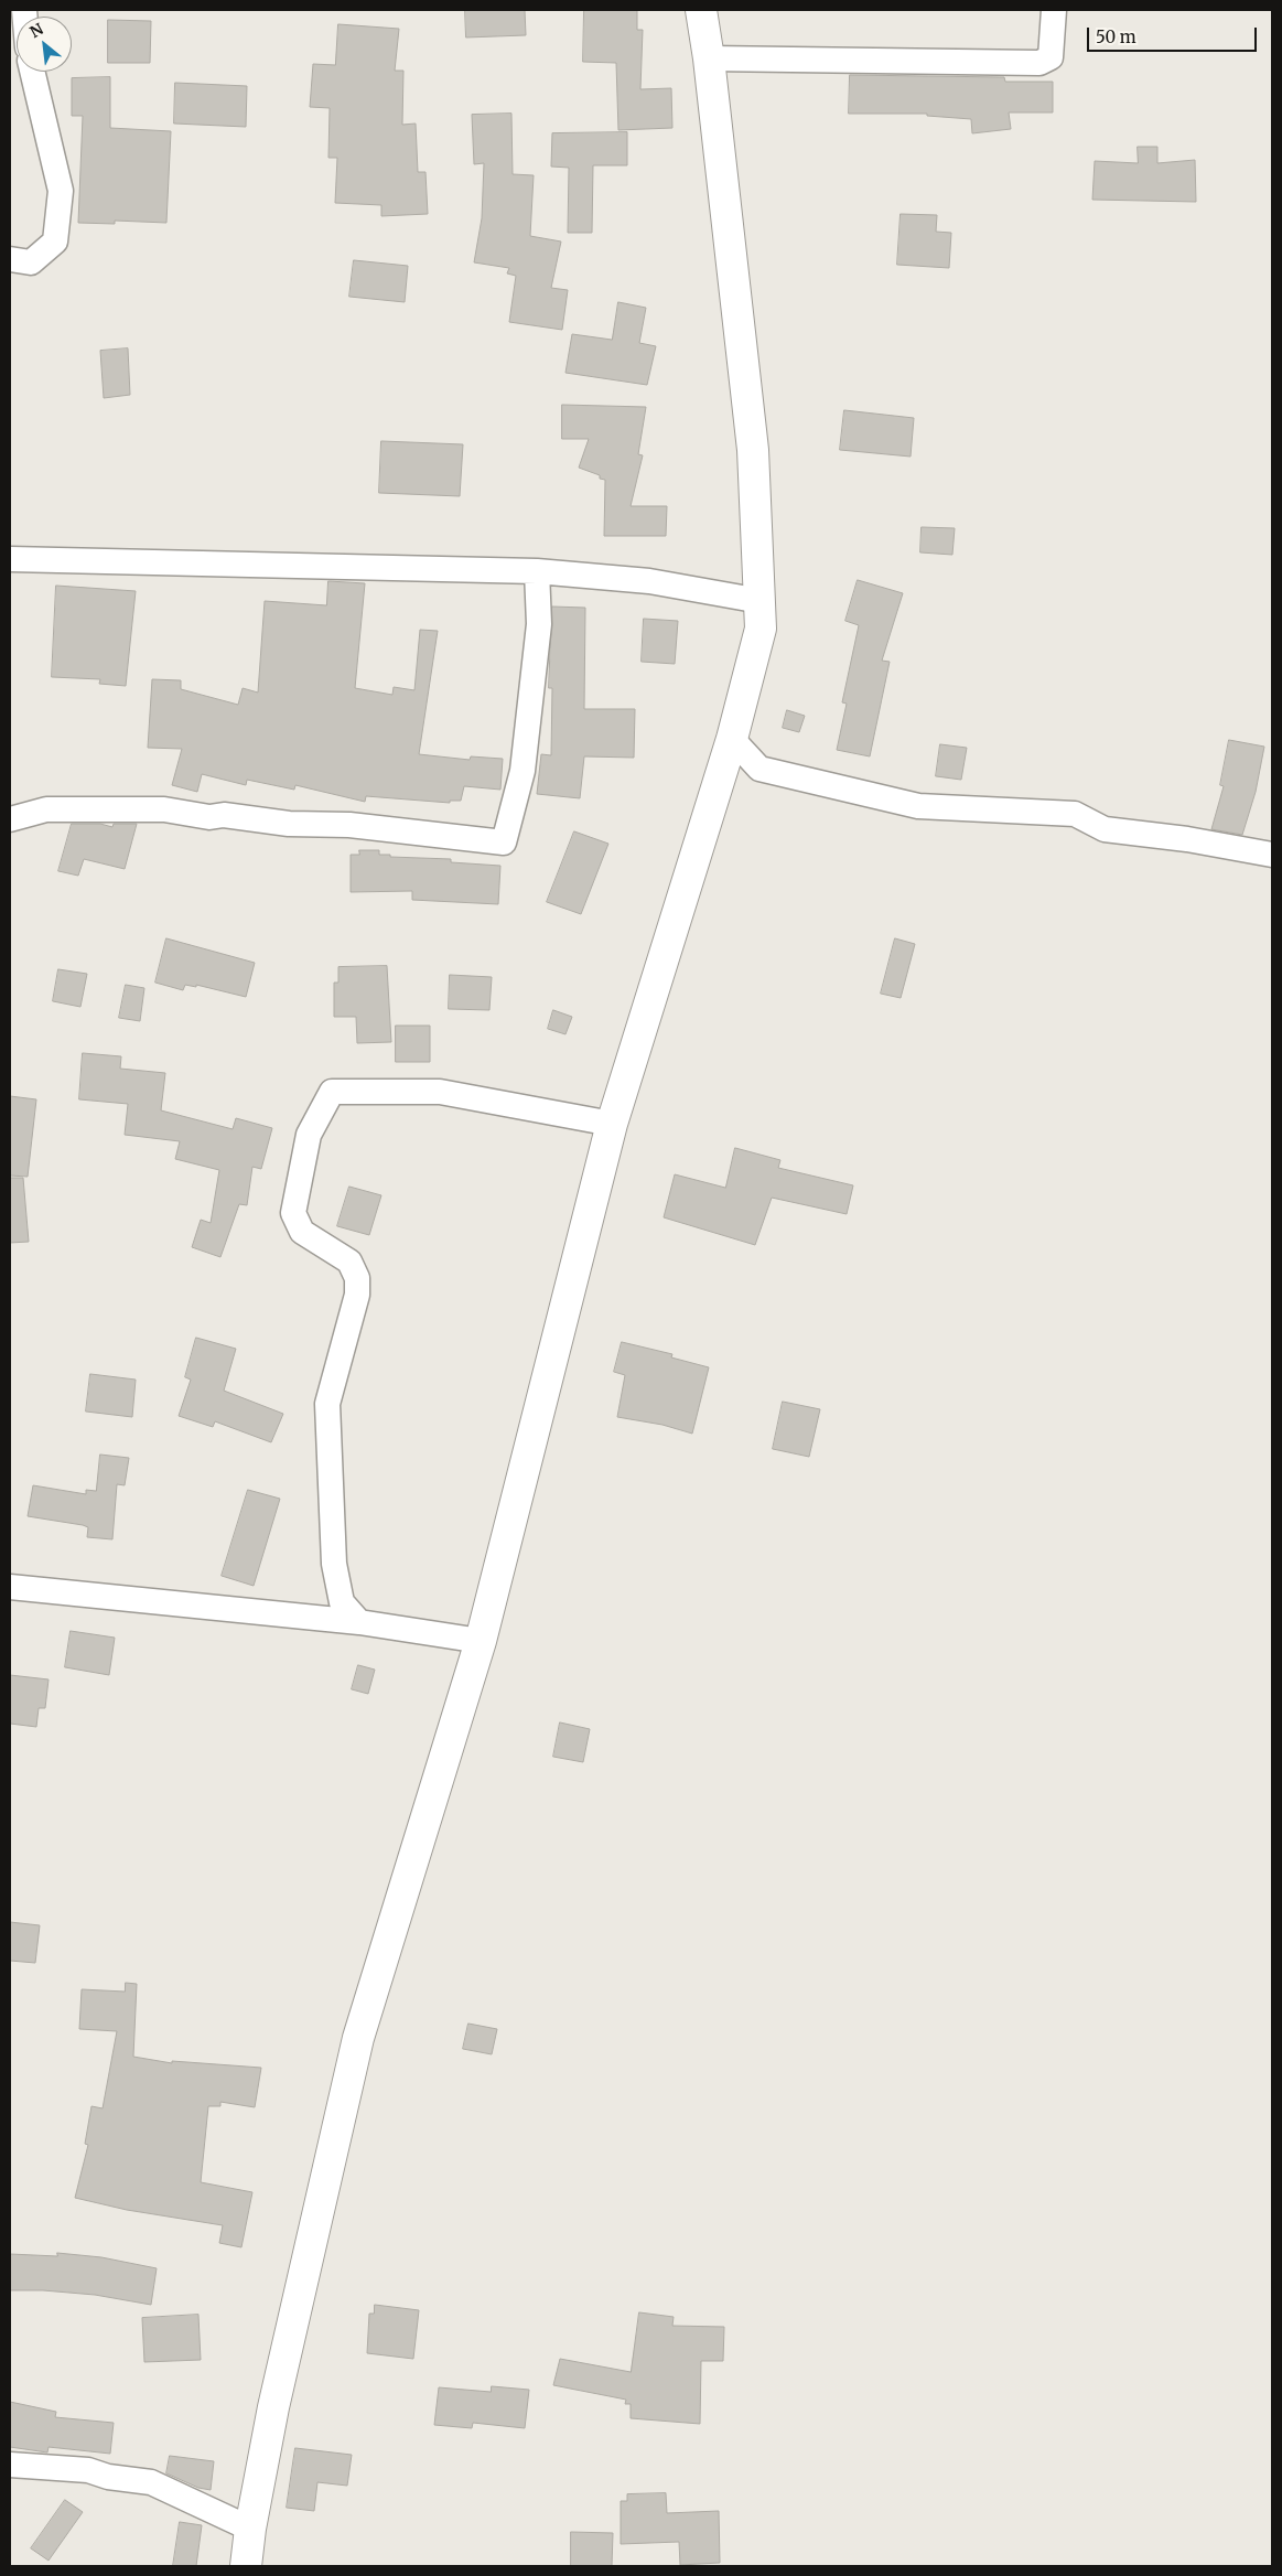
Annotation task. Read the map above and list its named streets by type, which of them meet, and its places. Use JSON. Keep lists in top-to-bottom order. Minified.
{"scale_bar":"50 m","north":"top left"}
